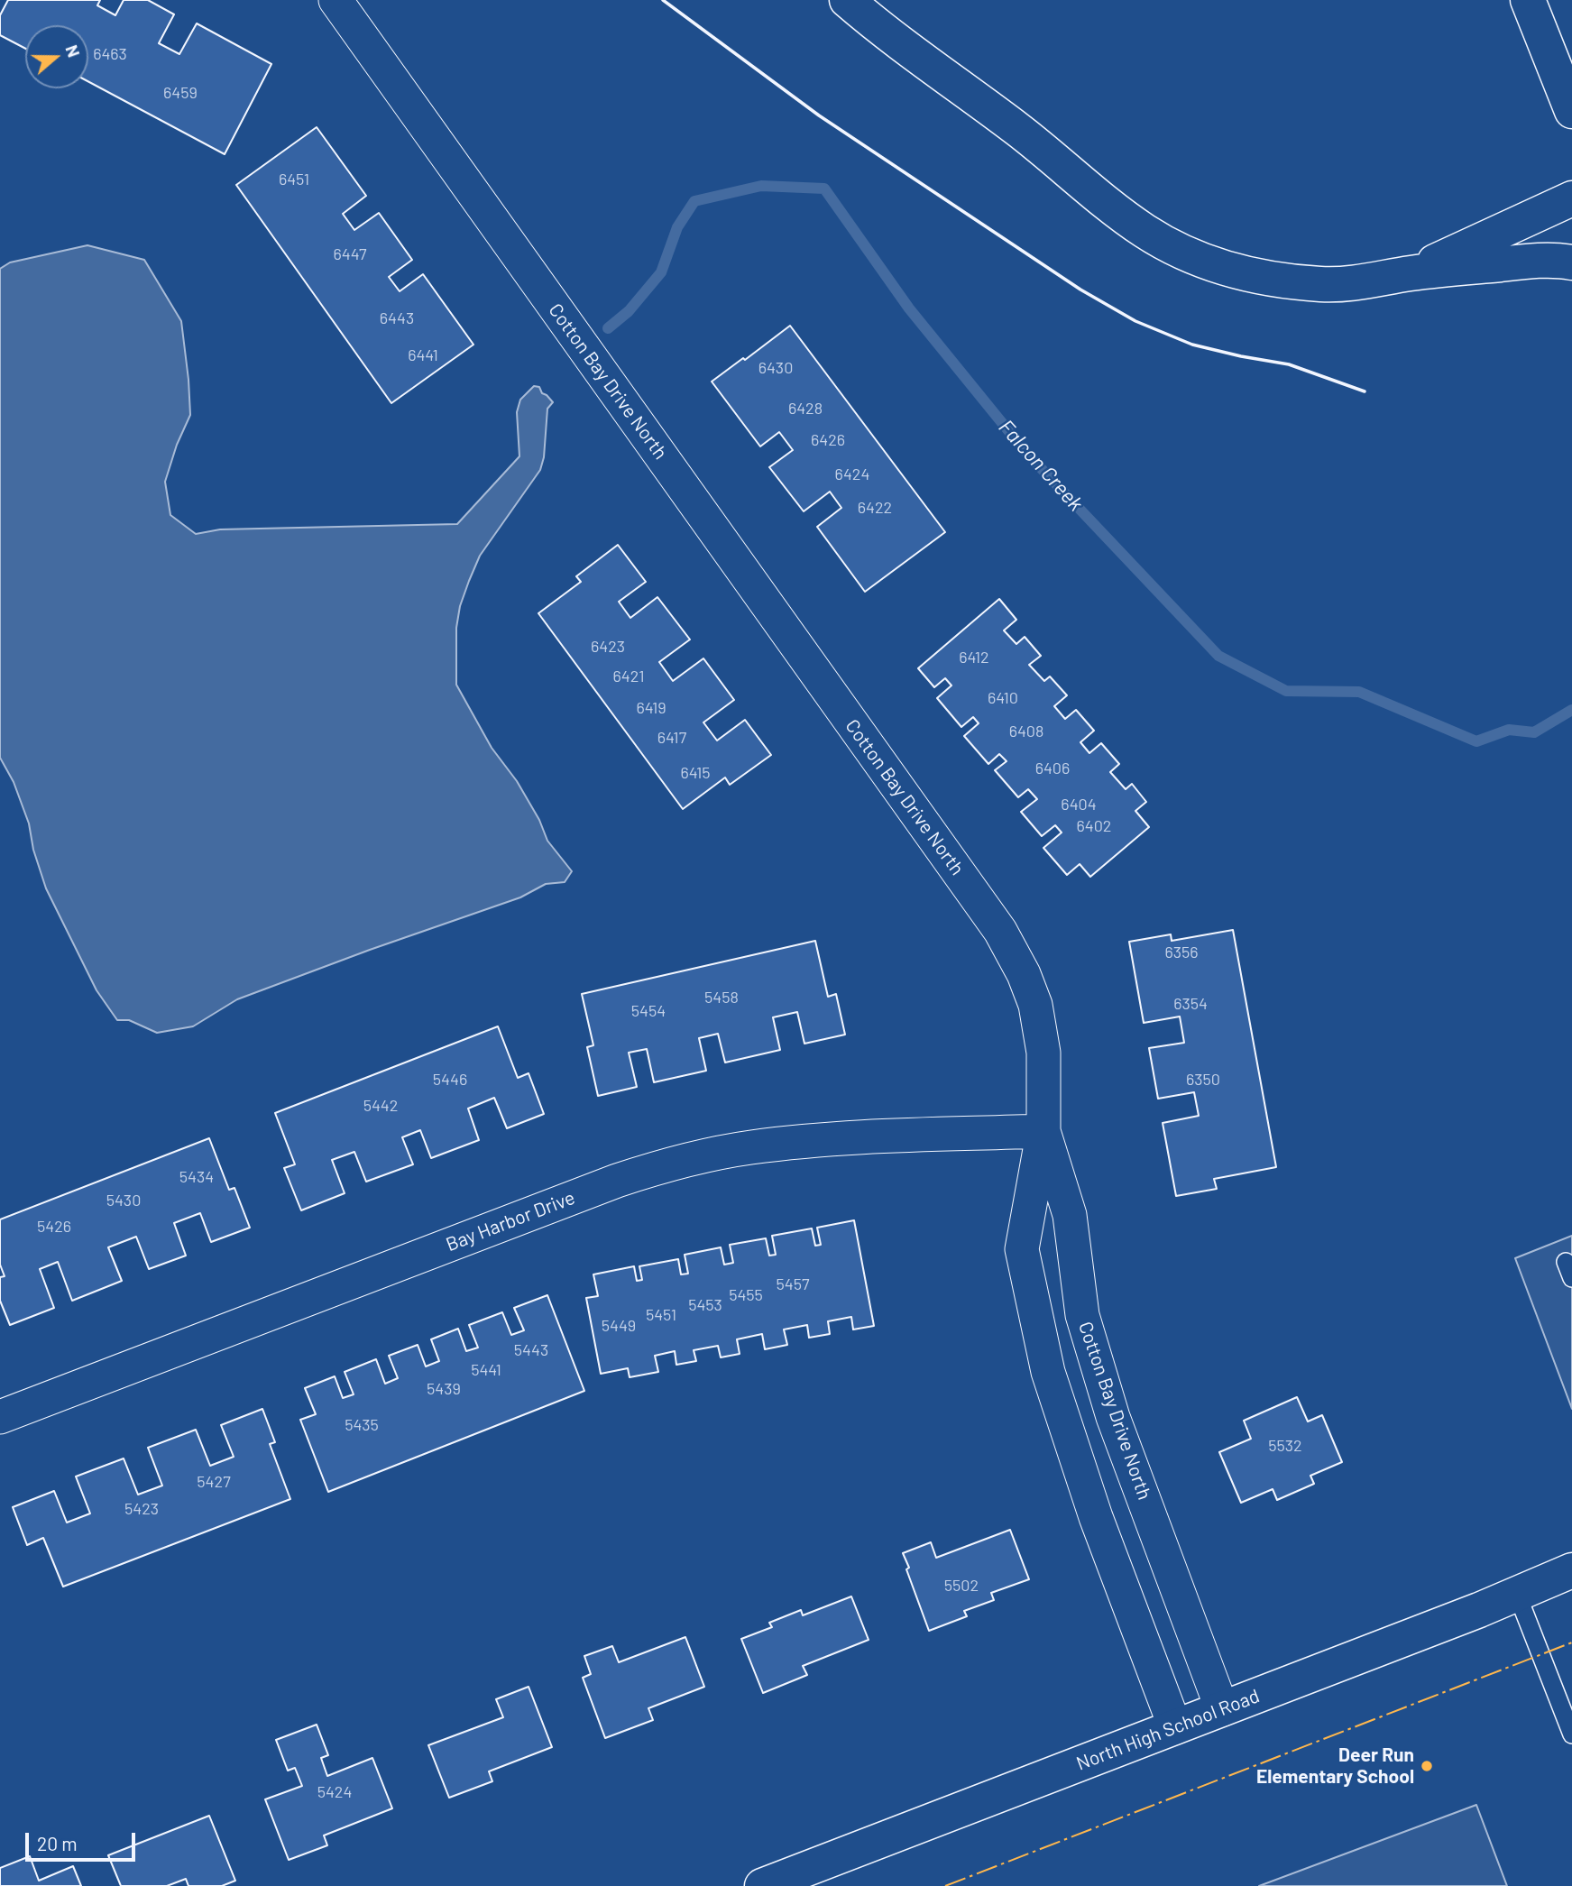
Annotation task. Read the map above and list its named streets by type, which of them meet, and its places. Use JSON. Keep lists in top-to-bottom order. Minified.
{"streets":{"main road":["North High School Road"],"street":["Cotton Bay Drive North","Bay Harbor Drive"]},"crossings":[["Cotton Bay Drive North","Bay Harbor Drive"],["Cotton Bay Drive North","North High School Road"]],"water":["Falcon Creek"],"places":["Deer Run Elementary School"],"house_numbers":["6463","6459","6451","6447","6443","6441","6430","6428","6426","6424","6422","6423","6412","6421","6410","6419","6408","6417","6406","6415","6404","6402","6356","5458","6354","5454","5446","6350","5442","5434","5430","5426","5457","5455","5453","5451","5449","5443","5441","5439","5435","5532","5427","5423","5502","5424"],"scale_bar":"20 m","north":"right"}
